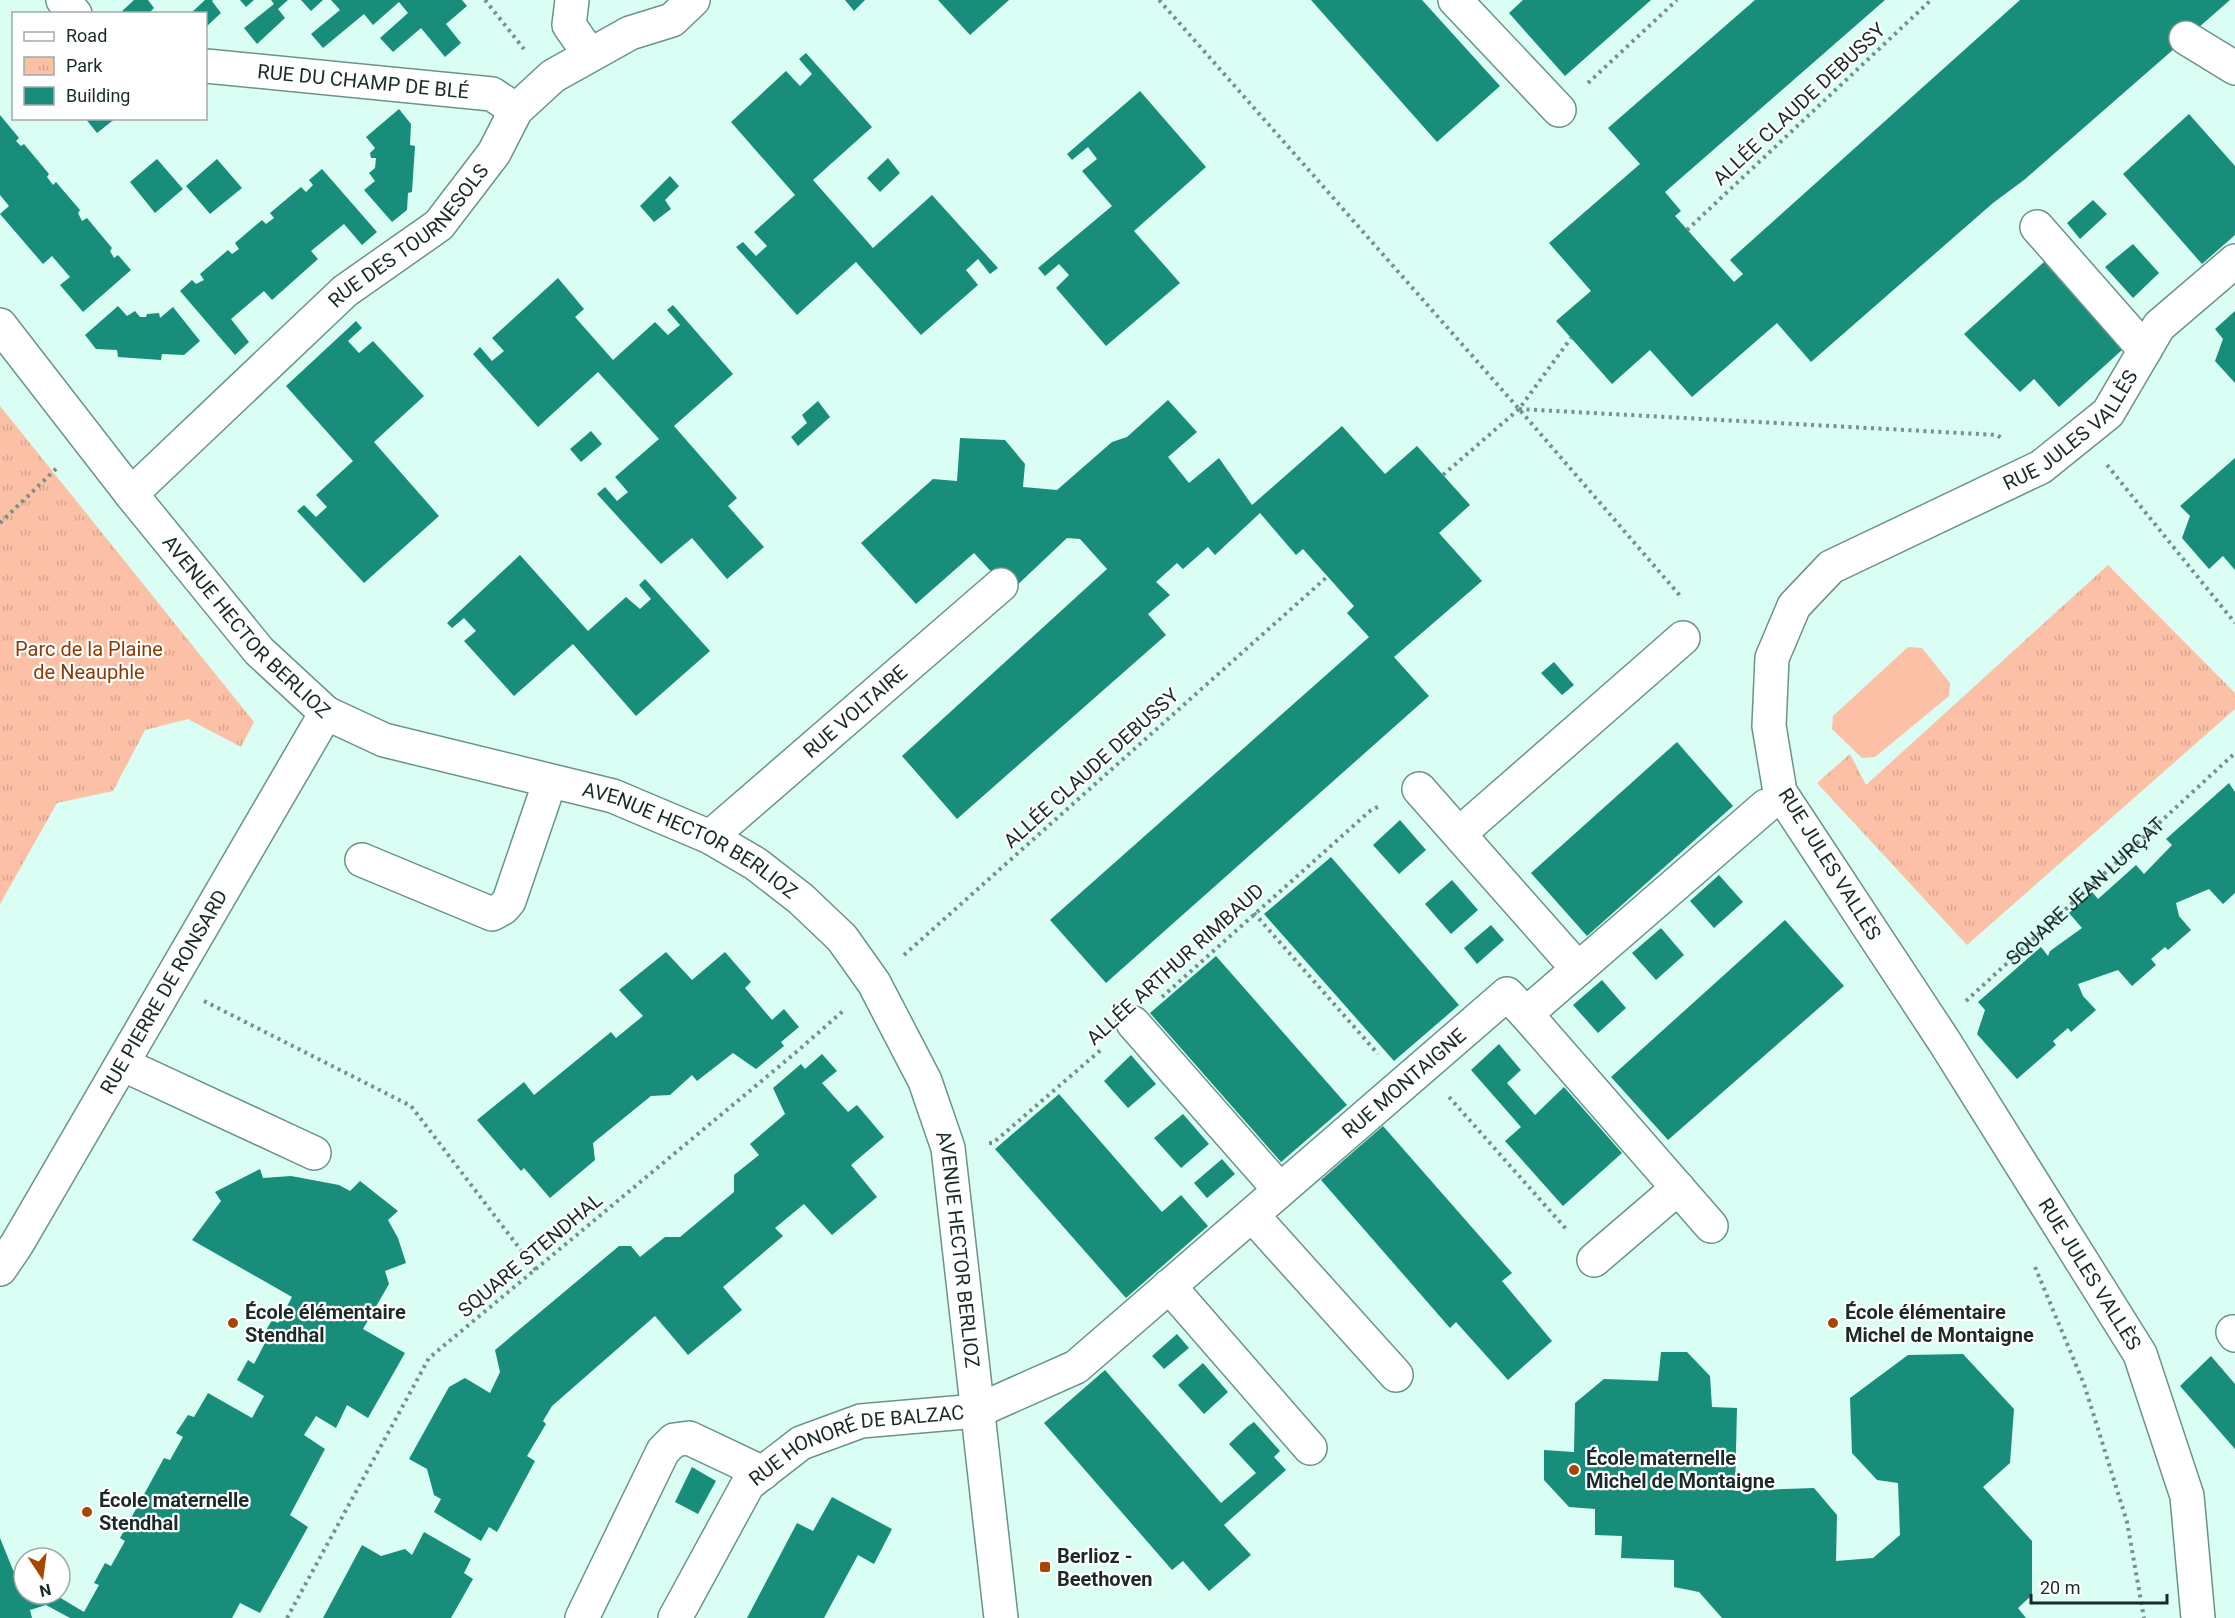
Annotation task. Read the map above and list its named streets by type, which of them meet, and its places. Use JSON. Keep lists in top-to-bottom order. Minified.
{"streets":{"street":["RUE DU CHAMP DE BLÉ","RUE DES TOURNESOLS","RUE JULES VALLÈS","AVENUE HECTOR BERLIOZ","RUE VOLTAIRE","RUE PIERRE DE RONSARD","RUE MONTAIGNE","RUE HONORÉ DE BALZAC"],"path":["ALLÉE CLAUDE DEBUSSY","SQUARE JEAN LURÇAT","ALLÉE ARTHUR RIMBAUD","SQUARE STENDHAL"]},"crossings":[["RUE DU CHAMP DE BLÉ","RUE DES TOURNESOLS"],["ALLÉE CLAUDE DEBUSSY","AVENUE HECTOR BERLIOZ"],["ALLÉE CLAUDE DEBUSSY","SQUARE STENDHAL"],["RUE DES TOURNESOLS","AVENUE HECTOR BERLIOZ"],["RUE JULES VALLÈS","SQUARE JEAN LURÇAT"],["AVENUE HECTOR BERLIOZ","RUE VOLTAIRE"],["AVENUE HECTOR BERLIOZ","ALLÉE ARTHUR RIMBAUD"],["AVENUE HECTOR BERLIOZ","RUE PIERRE DE RONSARD"],["AVENUE HECTOR BERLIOZ","RUE MONTAIGNE"],["AVENUE HECTOR BERLIOZ","SQUARE STENDHAL"],["AVENUE HECTOR BERLIOZ","RUE HONORÉ DE BALZAC"],["RUE MONTAIGNE","RUE HONORÉ DE BALZAC"]],"parks":["Parc de la Plaine de Neauphle"],"places":{"other":["École élémentaire Stendhal","École élémentaire Michel de Montaigne","École maternelle Michel de Montaigne","École maternelle Stendhal"],"transit":["Berlioz - Beethoven"]},"legend":["Road","Park","Building"],"scale_bar":"20 m","north":"bottom"}
